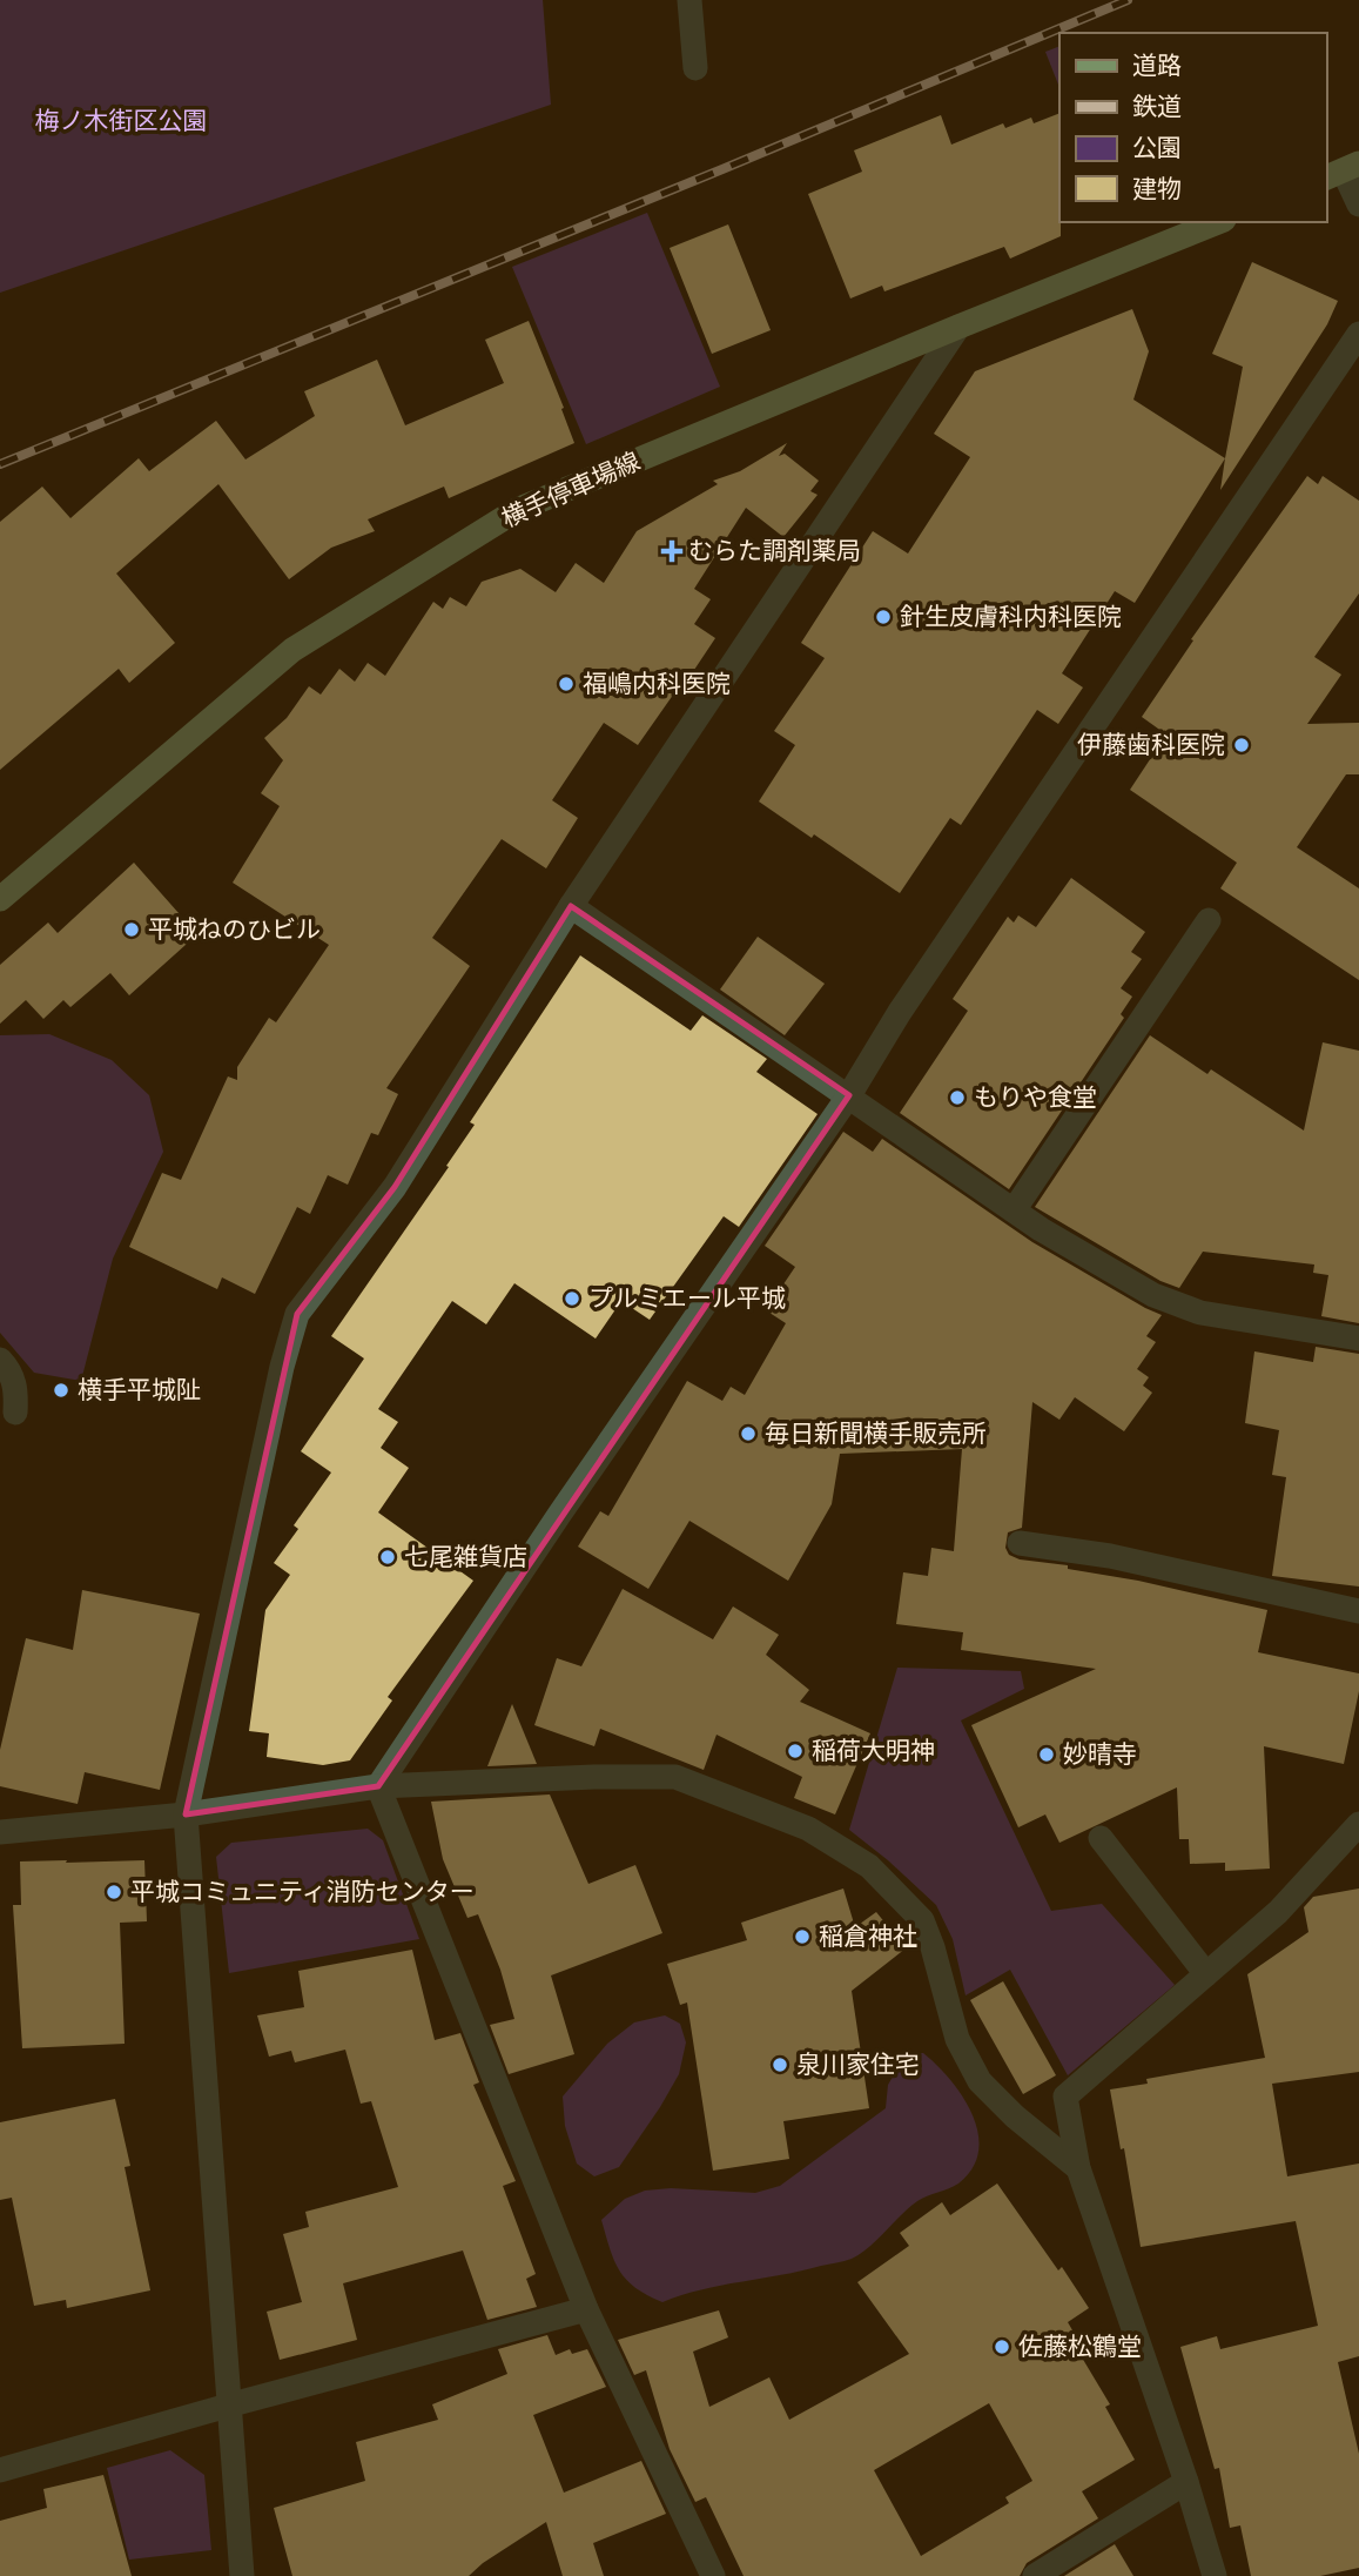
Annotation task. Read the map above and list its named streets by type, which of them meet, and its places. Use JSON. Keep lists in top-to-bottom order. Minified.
{"streets":{"main road":["横手停車場線"]},"parks":["梅ノ木街区公園"],"places":{"health":["むらた調剤薬局"],"other":["針生皮膚科内科医院","福嶋内科医院","伊藤歯科医院","平城ねのひビル","もりや食堂","プルミエール平城","横手平城阯","毎日新聞横手販売所","七尾雑貨店","稲荷大明神","妙晴寺","平城コミュニティ消防センター","稲倉神社","泉川家住宅","佐藤松鶴堂"]},"legend":["道路","鉄道","公園","建物"]}
